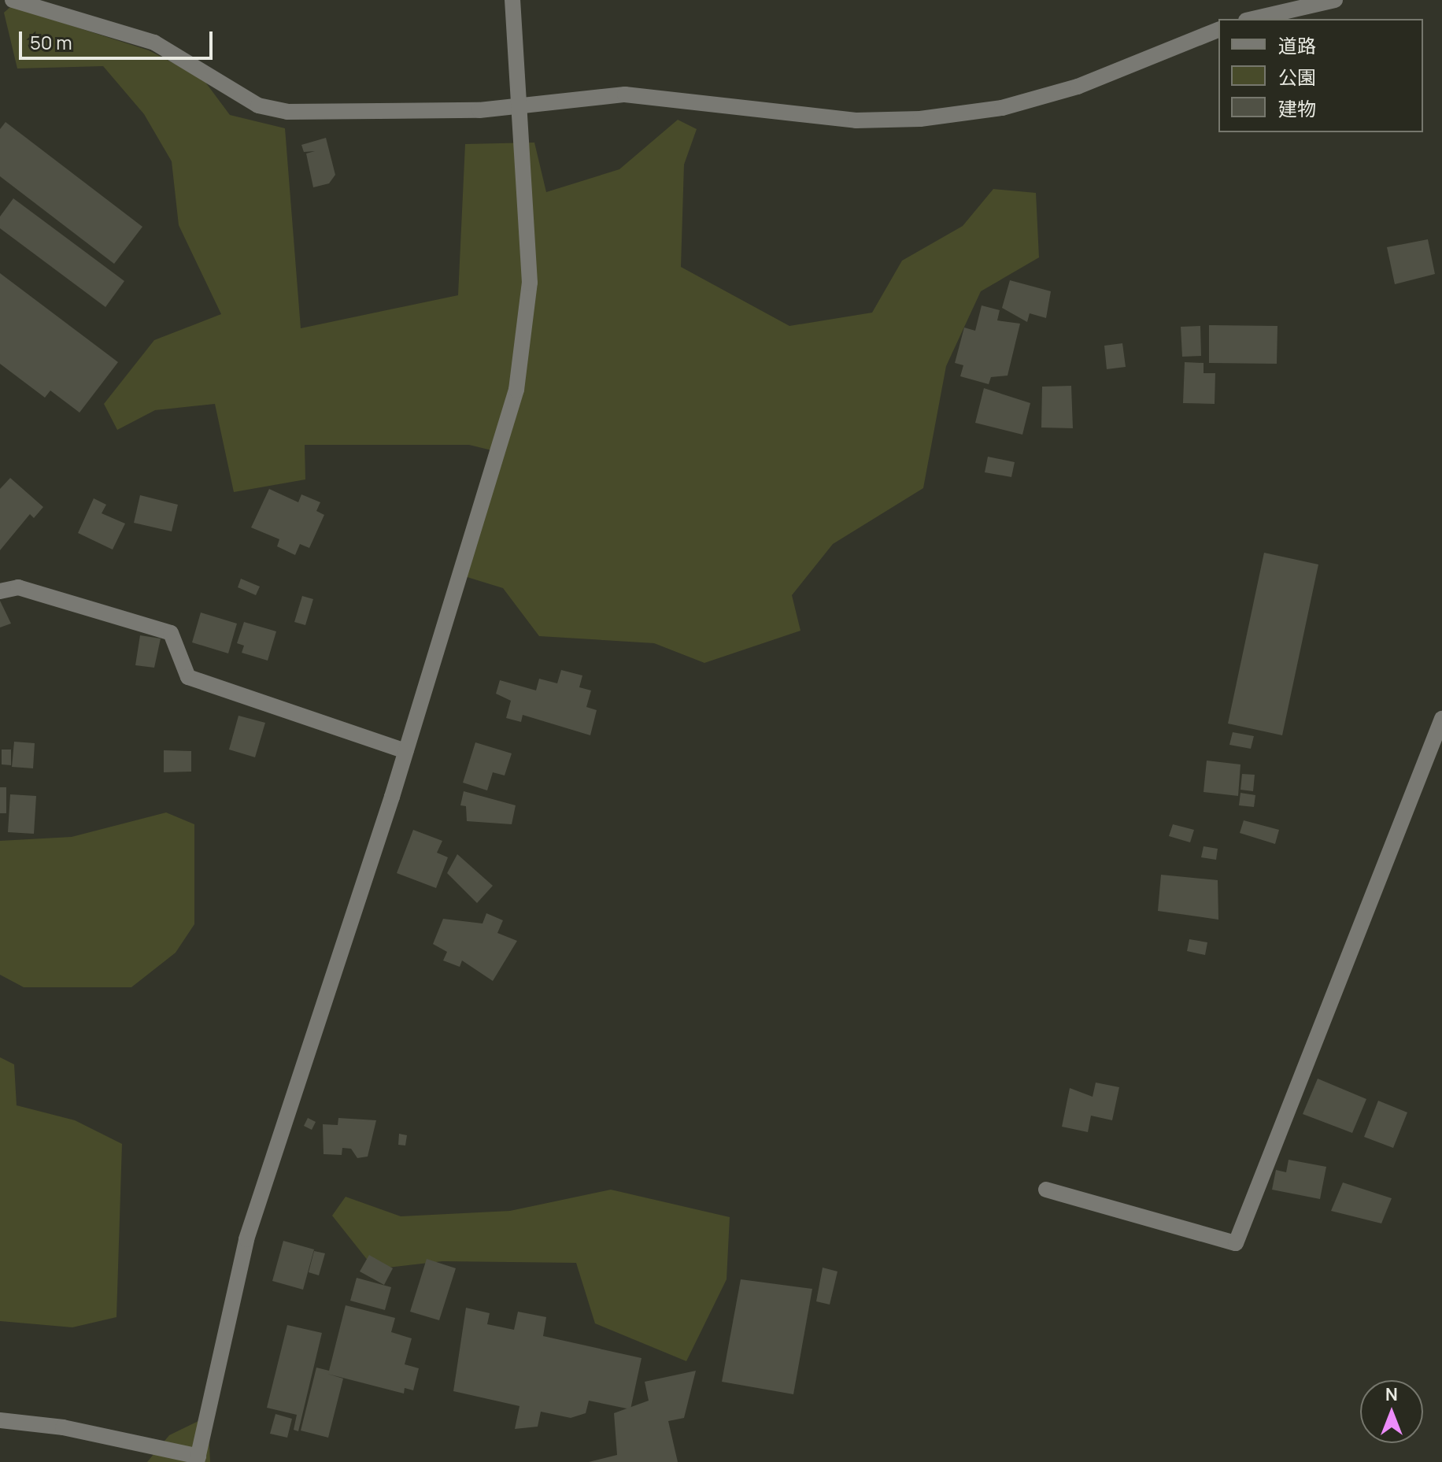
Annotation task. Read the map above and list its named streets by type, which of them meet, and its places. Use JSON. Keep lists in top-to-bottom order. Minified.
{"legend":["道路","公園","建物"],"scale_bar":"50 m","north":"top"}
